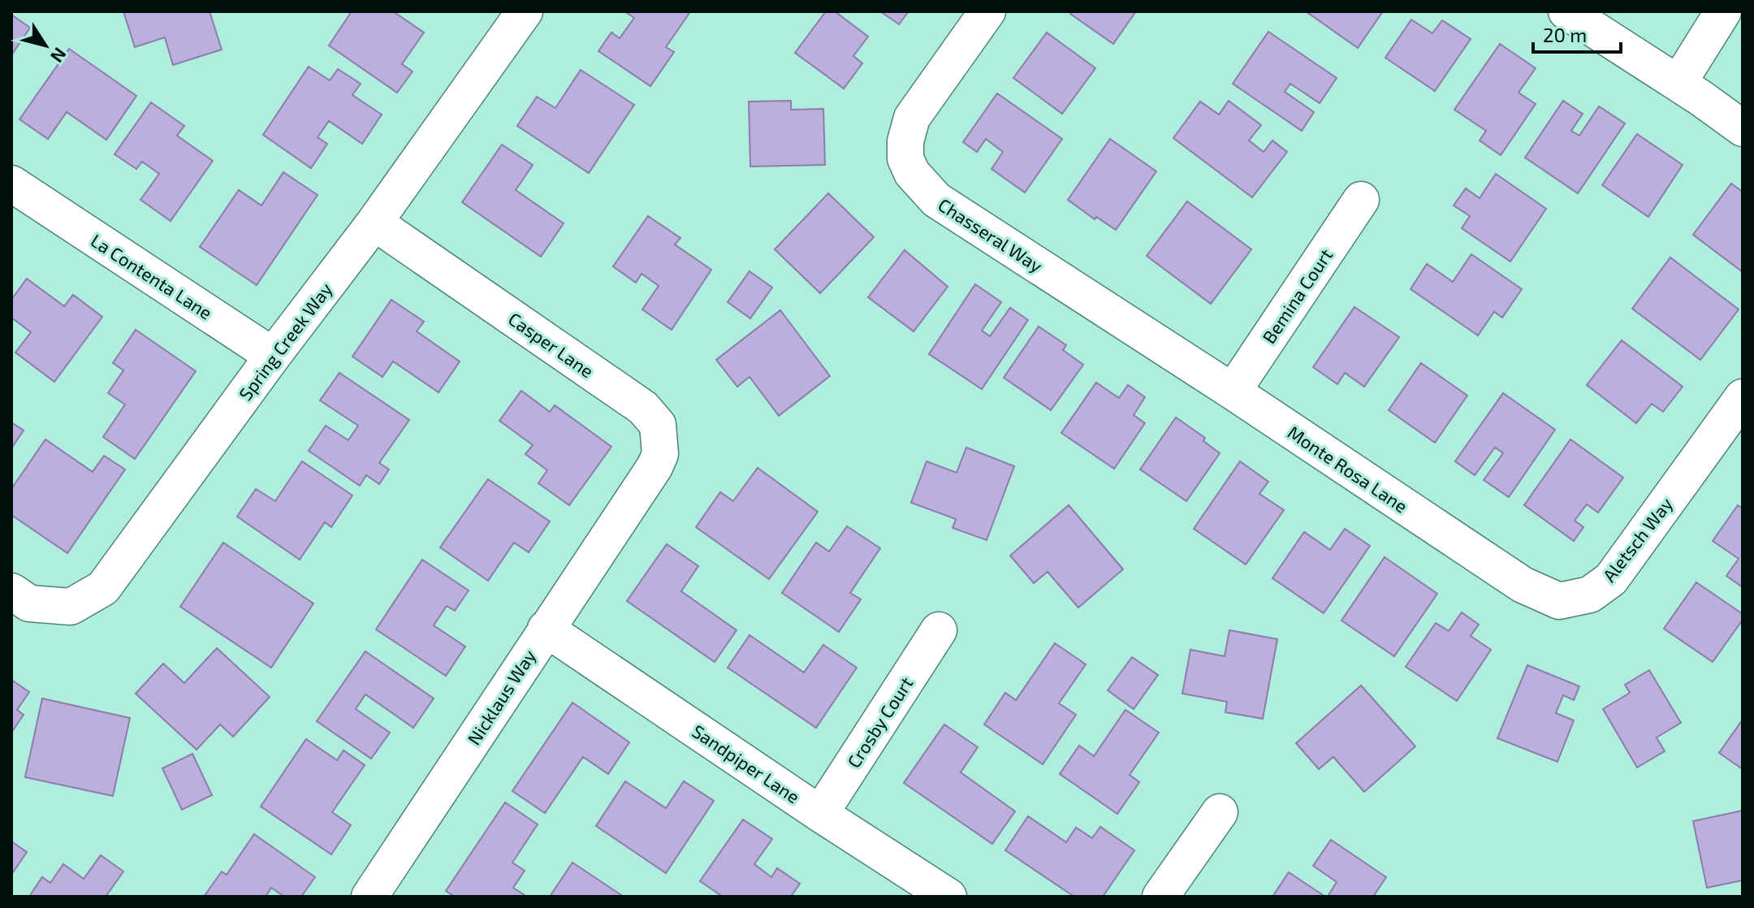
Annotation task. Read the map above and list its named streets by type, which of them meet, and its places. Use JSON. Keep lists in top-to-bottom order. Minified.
{"streets":{"street":["Chasseral Way","La Contenta Lane","Bemina Court","Spring Creek Way","Casper Lane","Monte Rosa Lane","Aletsch Way","Nicklaus Way","Crosby Court","Sandpiper Lane"]},"crossings":[["Chasseral Way","Bemina Court"],["Chasseral Way","Monte Rosa Lane"],["La Contenta Lane","Spring Creek Way"],["Bemina Court","Monte Rosa Lane"],["Spring Creek Way","Casper Lane"],["Casper Lane","Nicklaus Way"],["Monte Rosa Lane","Aletsch Way"],["Nicklaus Way","Sandpiper Lane"],["Crosby Court","Sandpiper Lane"]],"scale_bar":"20 m","north":"bottom right"}
